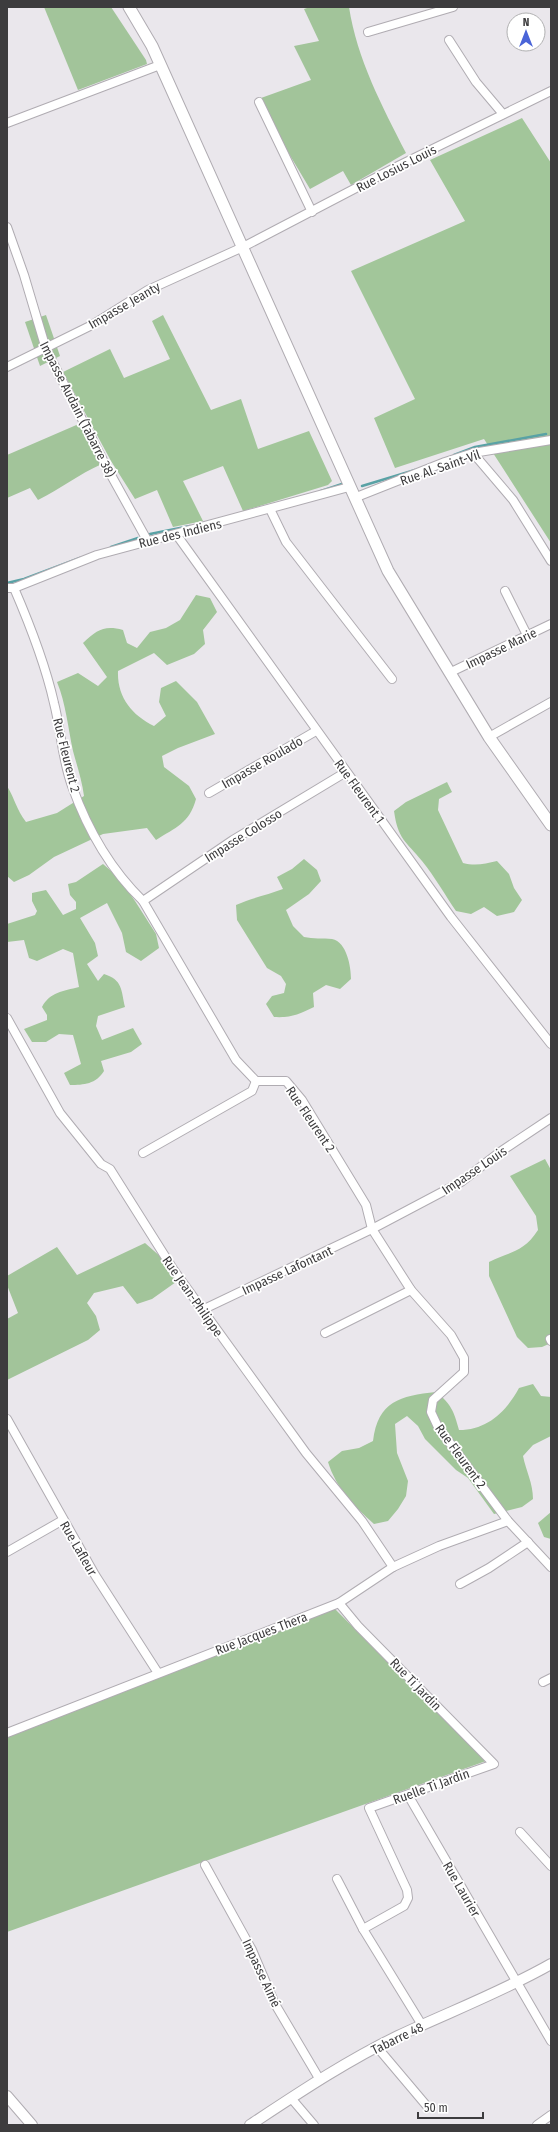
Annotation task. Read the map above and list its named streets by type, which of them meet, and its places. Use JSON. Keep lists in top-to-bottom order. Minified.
{"streets":{"street":["Rue Losius Louis","Impasse Jeanty","Impasse Audain (Tabarre 38)","Rue Al. Saint-Vil","Rue des Indiens","Impasse Marie","Rue Fleurent 2","Impasse Roulado","Rue Fleurent 1","Impasse Colosso","Impasse Louis","Impasse Lafontant","Rue Jean-Philippe","Rue Lafleur","Rue Jacques Thera","Rue Ti Jardin","Ruelle Ti Jardin","Rue Laurier","Impasse Aimé","Tabarre 48"]},"crossings":[["Rue Losius Louis","Impasse Jeanty"],["Impasse Jeanty","Impasse Audain (Tabarre 38)"],["Impasse Audain (Tabarre 38)","Rue des Indiens"],["Rue des Indiens","Rue Fleurent 2"],["Rue des Indiens","Rue Fleurent 1"],["Rue Fleurent 2","Impasse Colosso"],["Rue Fleurent 2","Impasse Louis"],["Rue Fleurent 2","Impasse Lafontant"],["Rue Fleurent 2","Rue Jacques Thera"],["Impasse Roulado","Rue Fleurent 1"],["Rue Fleurent 1","Impasse Colosso"],["Impasse Louis","Impasse Lafontant"],["Impasse Lafontant","Rue Jean-Philippe"],["Rue Jean-Philippe","Rue Jacques Thera"],["Rue Lafleur","Rue Jacques Thera"],["Rue Jacques Thera","Rue Ti Jardin"],["Rue Ti Jardin","Ruelle Ti Jardin"],["Ruelle Ti Jardin","Rue Laurier"],["Rue Laurier","Tabarre 48"],["Impasse Aimé","Tabarre 48"]],"scale_bar":"50 m","north":"top"}
